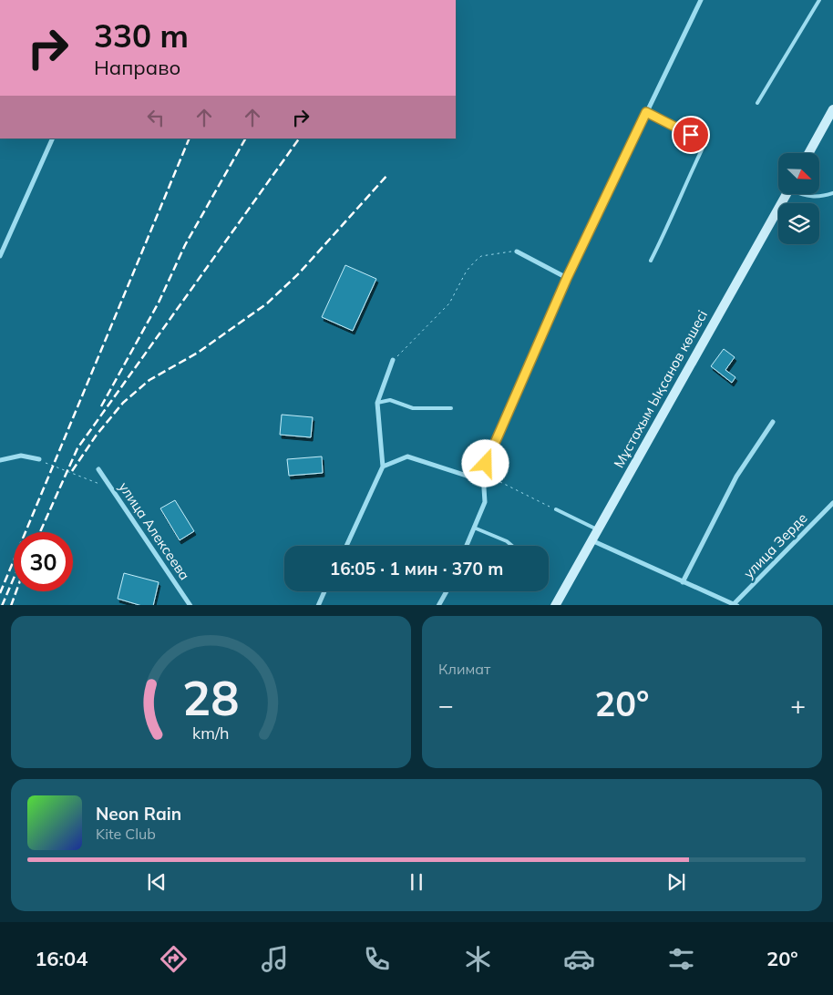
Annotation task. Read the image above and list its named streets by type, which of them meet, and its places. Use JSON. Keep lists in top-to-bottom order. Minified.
{"streets":{"main road":["Мұстахым Ықсанов көшесі"],"street":["улица Алексеева","улица Зерде"]},"north":"bottom right","page":{"turn":["330 m","Направо"],"limit":"30","trip":"16:05 · 1 мин · 370 m","tile":"Климат","heat":["−","20°","+"],"song":["Neon Rain","Kite Club"],"tabs":["16:04","20°"],"gauge":["28","km/h"]}}
